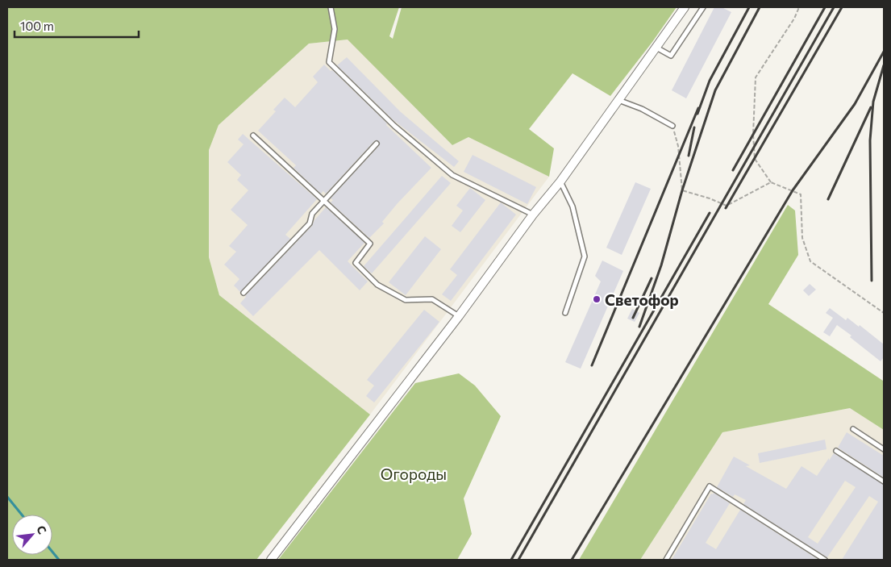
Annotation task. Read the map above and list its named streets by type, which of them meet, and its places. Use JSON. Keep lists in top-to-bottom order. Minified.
{"parks":["Огороды"],"places":["Светофор"],"scale_bar":"100 m","north":"top right"}
